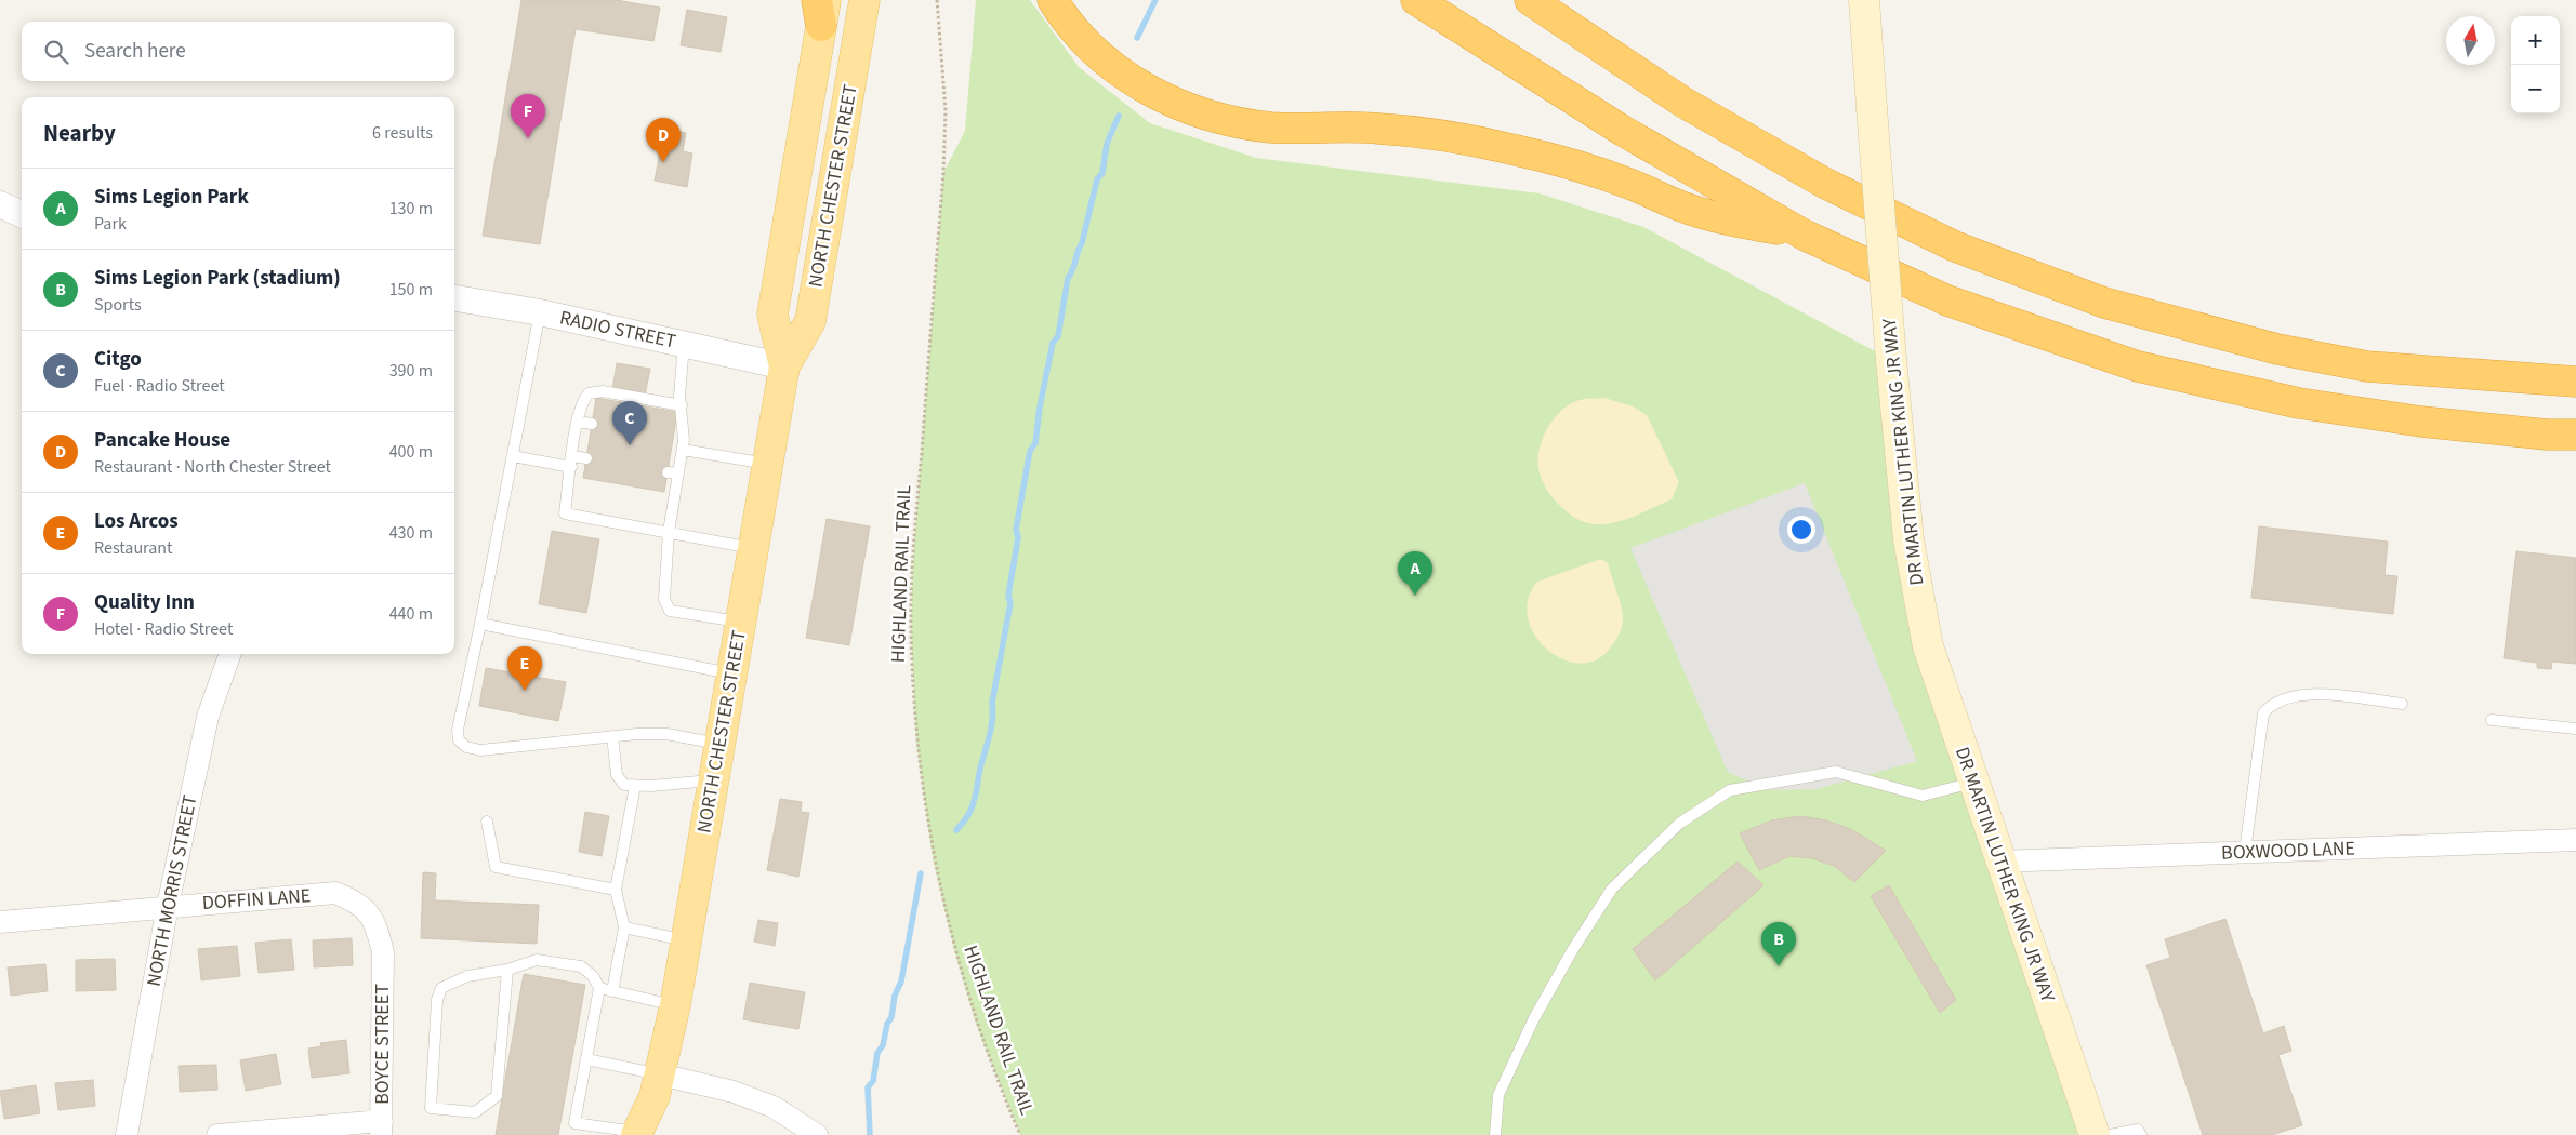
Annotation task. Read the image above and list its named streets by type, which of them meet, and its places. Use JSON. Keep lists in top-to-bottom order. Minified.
{"streets":{"main road":["NORTH CHESTER STREET","DR MARTIN LUTHER KING JR WAY"],"street":["RADIO STREET","BOXWOOD LANE","NORTH MORRIS STREET","DOFFIN LANE","BOYCE STREET"],"path":["HIGHLAND RAIL TRAIL"]},"crossings":[["NORTH CHESTER STREET","RADIO STREET"],["DR MARTIN LUTHER KING JR WAY","BOXWOOD LANE"],["NORTH MORRIS STREET","DOFFIN LANE"],["DOFFIN LANE","BOYCE STREET"]],"north":"top","page":{"map_buttons":["+","−"],"search":"Search here","pins":["F","D","C","A","E","B"],"heading":["Nearby","6 results"],"list":[{"mark":"A","name":"Sims Legion Park","note":"Park","value":"130 m"},{"mark":"B","name":"Sims Legion Park (stadium)","note":"Sports","value":"150 m"},{"mark":"C","name":"Citgo","note":"Fuel · Radio Street","value":"390 m"},{"mark":"D","name":"Pancake House","note":"Restaurant · North Chester Street","value":"400 m"},{"mark":"E","name":"Los Arcos","note":"Restaurant","value":"430 m"},{"mark":"F","name":"Quality Inn","note":"Hotel · Radio Street","value":"440 m"}]}}
